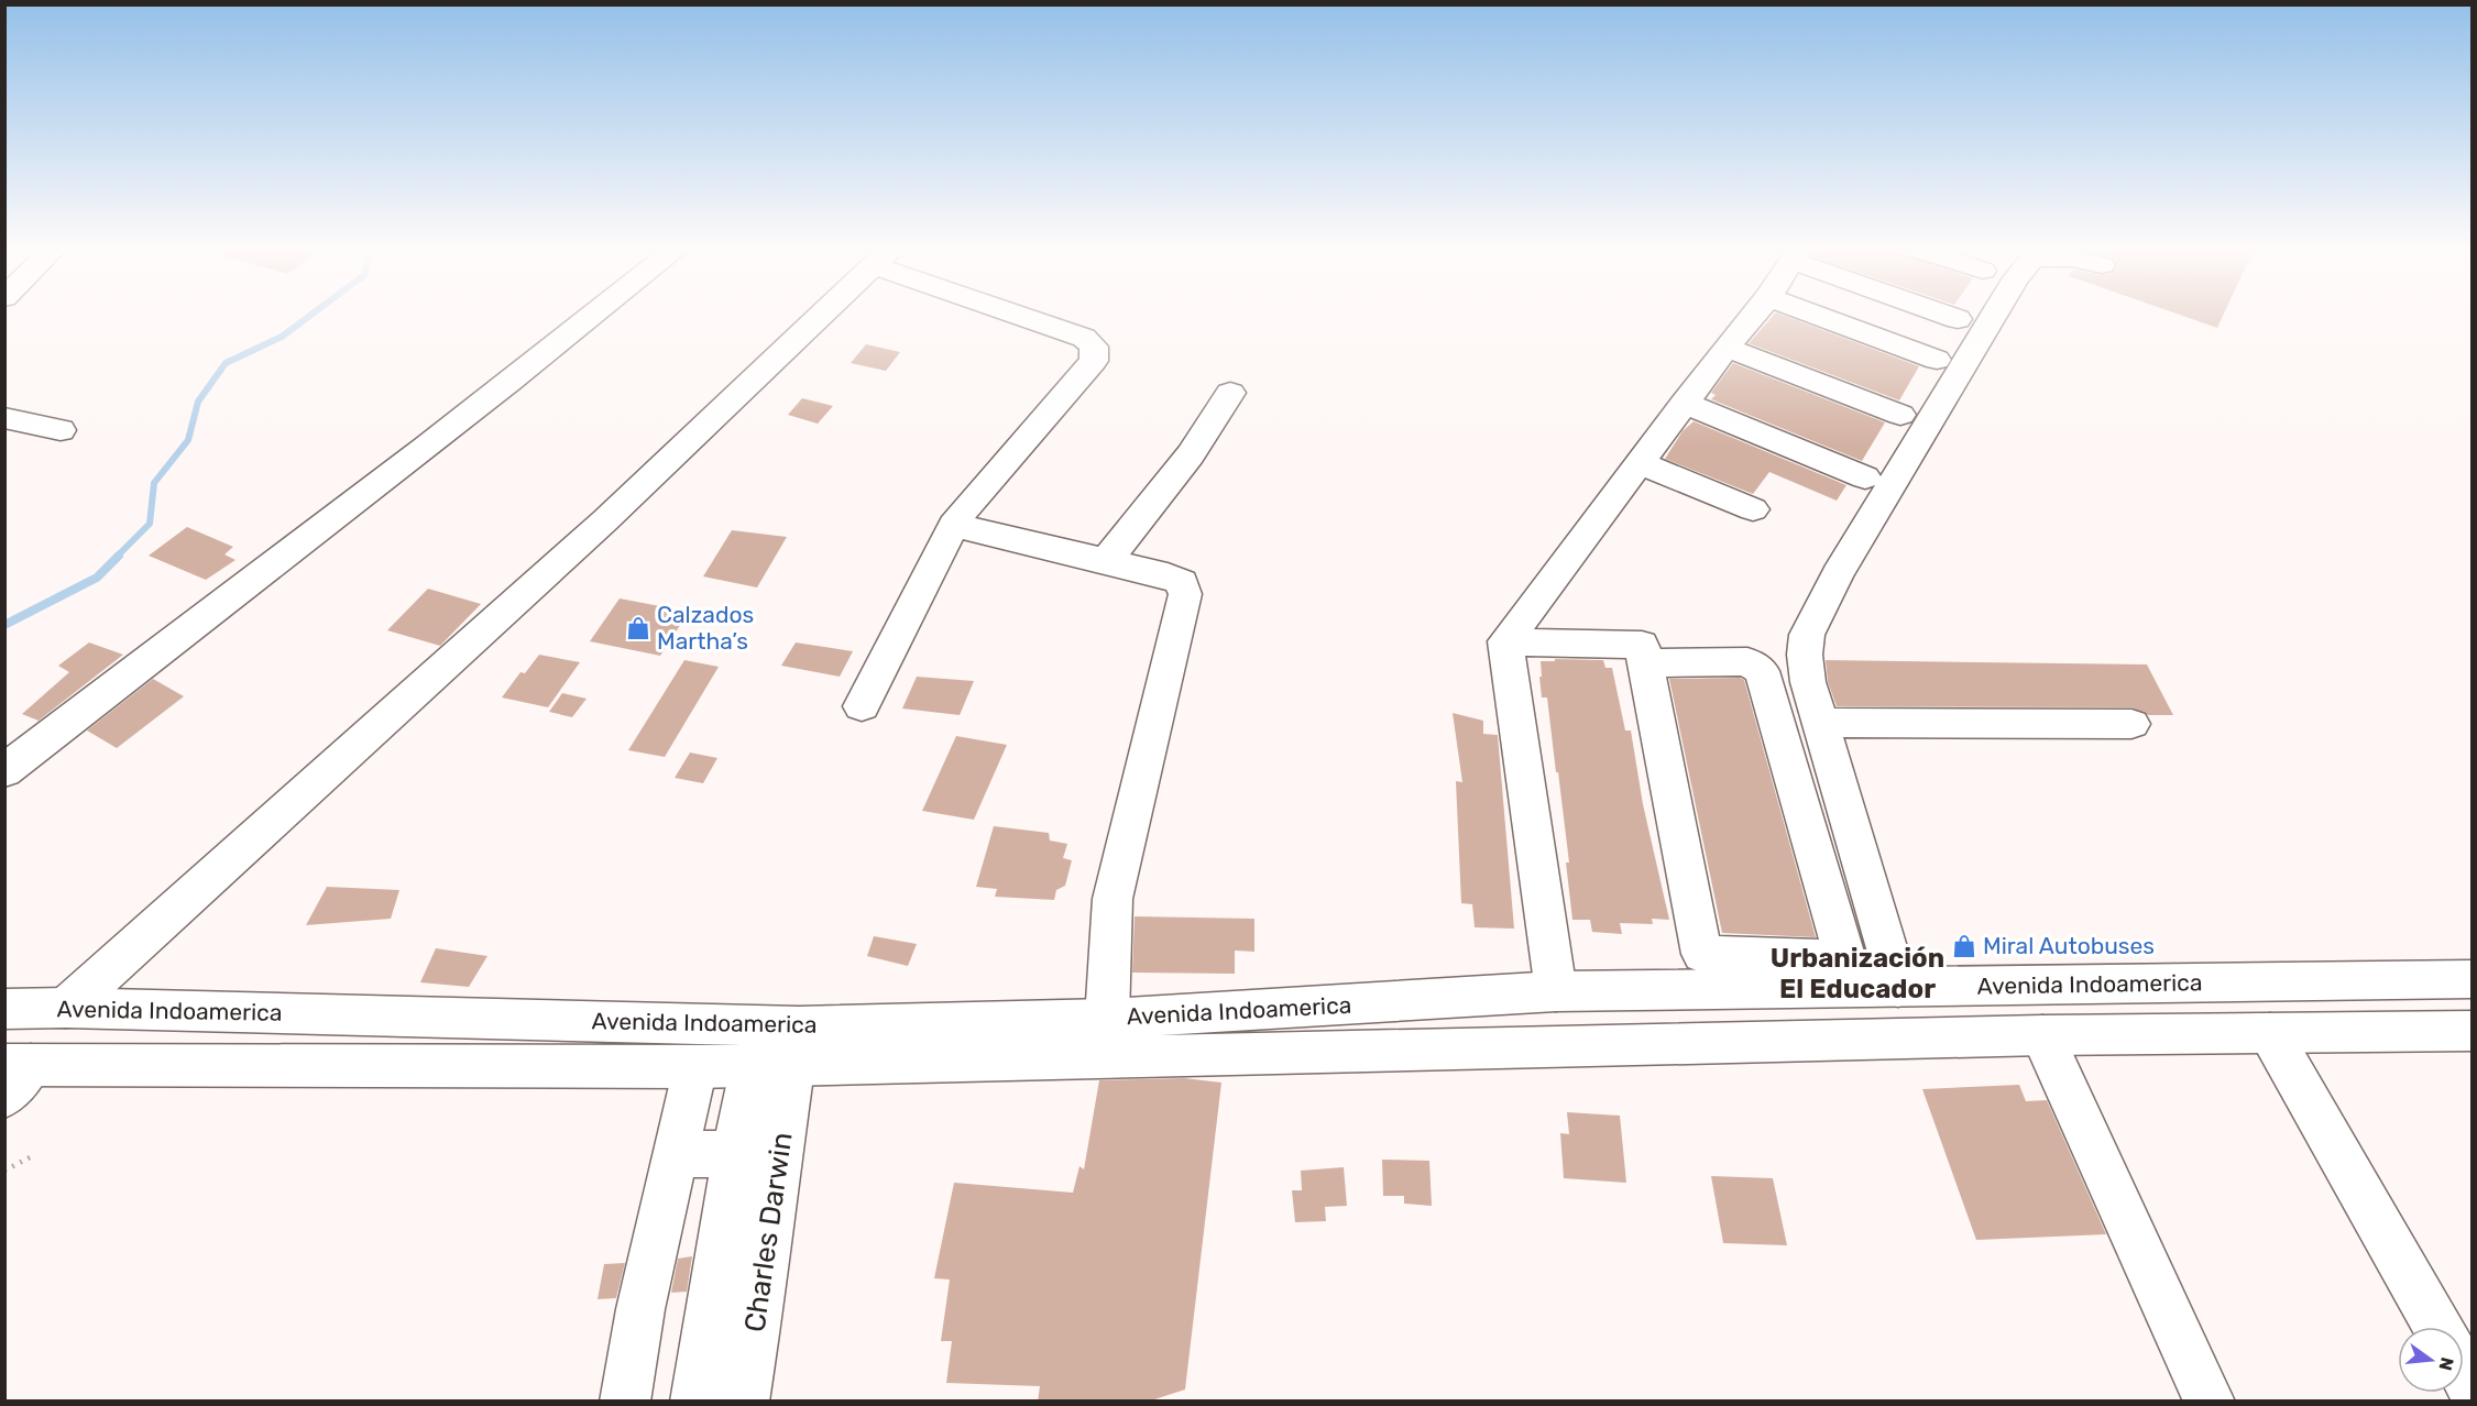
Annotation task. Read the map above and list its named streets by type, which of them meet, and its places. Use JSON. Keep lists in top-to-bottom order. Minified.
{"streets":{"street":["Avenida Indoamerica","Charles Darwin"]},"crossings":[["Avenida Indoamerica","Charles Darwin"]],"districts":["Urbanización El Educador"],"places":{"shop":["Calzados Martha’s","Miral Autobuses"]},"north":"right"}
